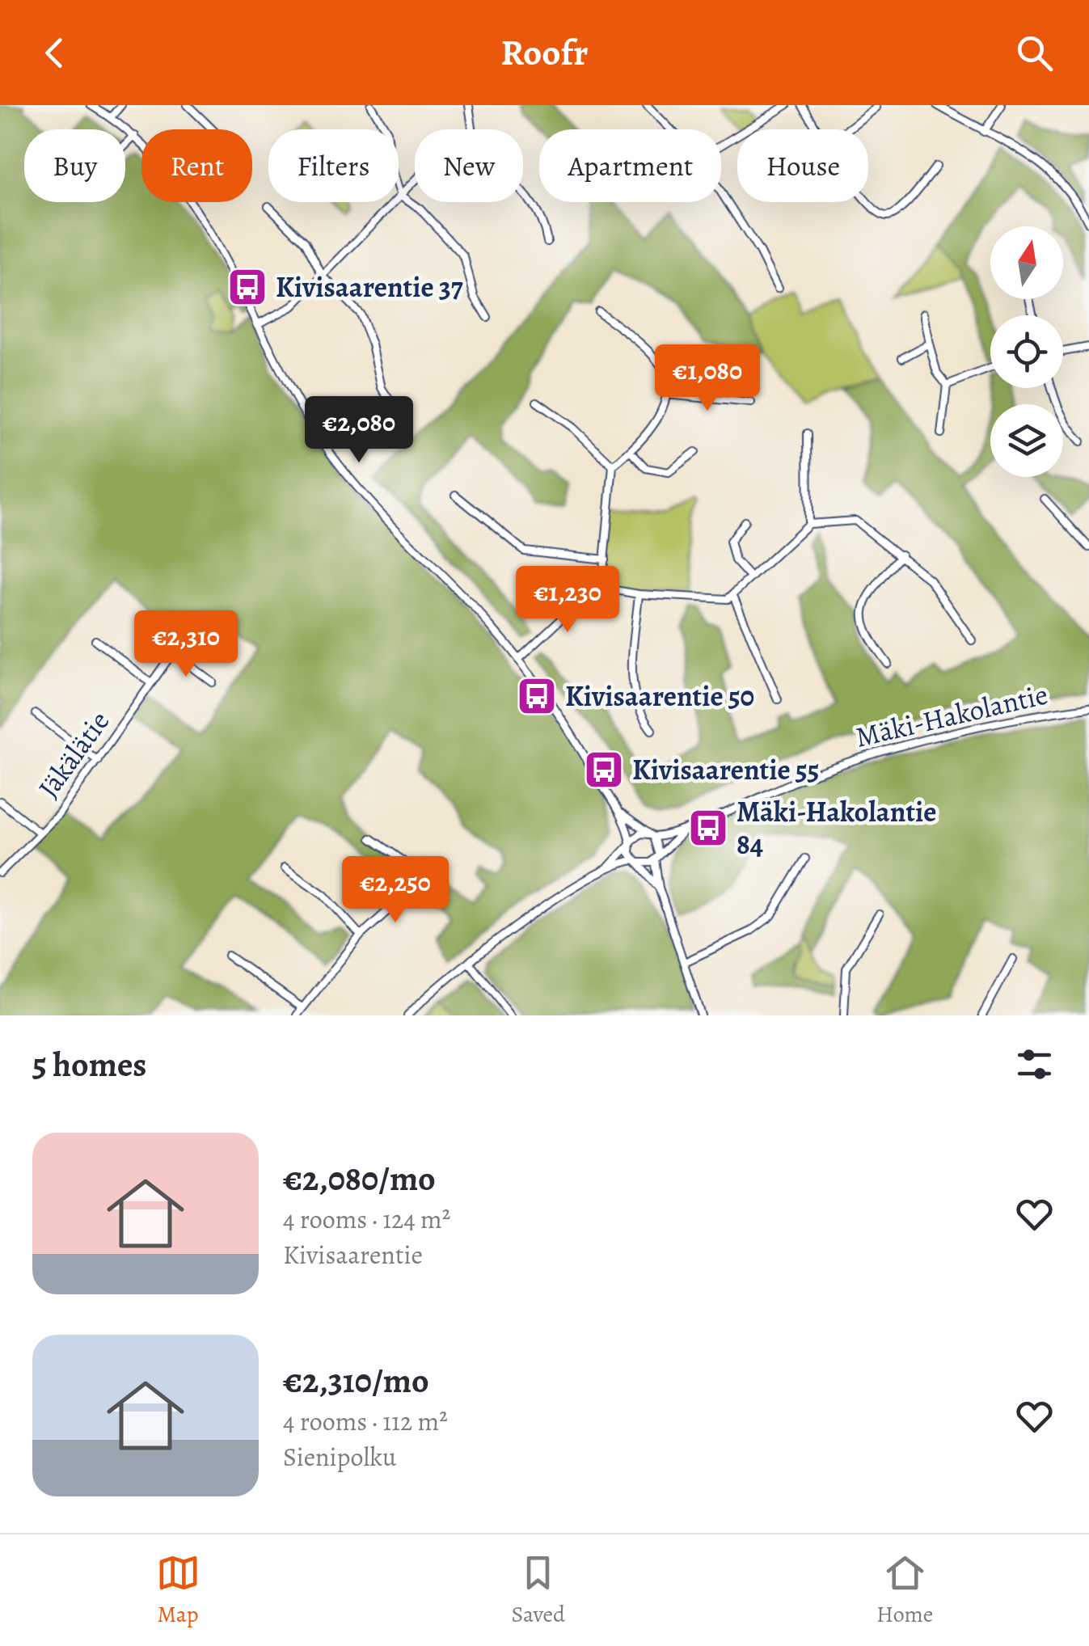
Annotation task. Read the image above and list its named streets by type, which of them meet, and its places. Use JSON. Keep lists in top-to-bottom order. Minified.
{"streets":{"street":["Mäki-Hakolantie","Jäkälätie"]},"places":{"bus stop":["Kivisaarentie 37","Kivisaarentie 50","Kivisaarentie 55","Mäki-Hakolantie 84"]},"north":"top","page":{"header":"Roofr","chip":["Buy","Rent","Filters","New","Apartment","House"],"price":["€1,080","€2,080","€1,230","€2,310","€2,250"],"heading":"5 homes","list":[{"name":"€2,080/mo","note":"4 rooms · 124 m² · Kivisaarentie"},{"name":"€2,310/mo","note":"4 rooms · 112 m² · Sienipolku"}],"tabs":["Map","Saved","Home"]}}
